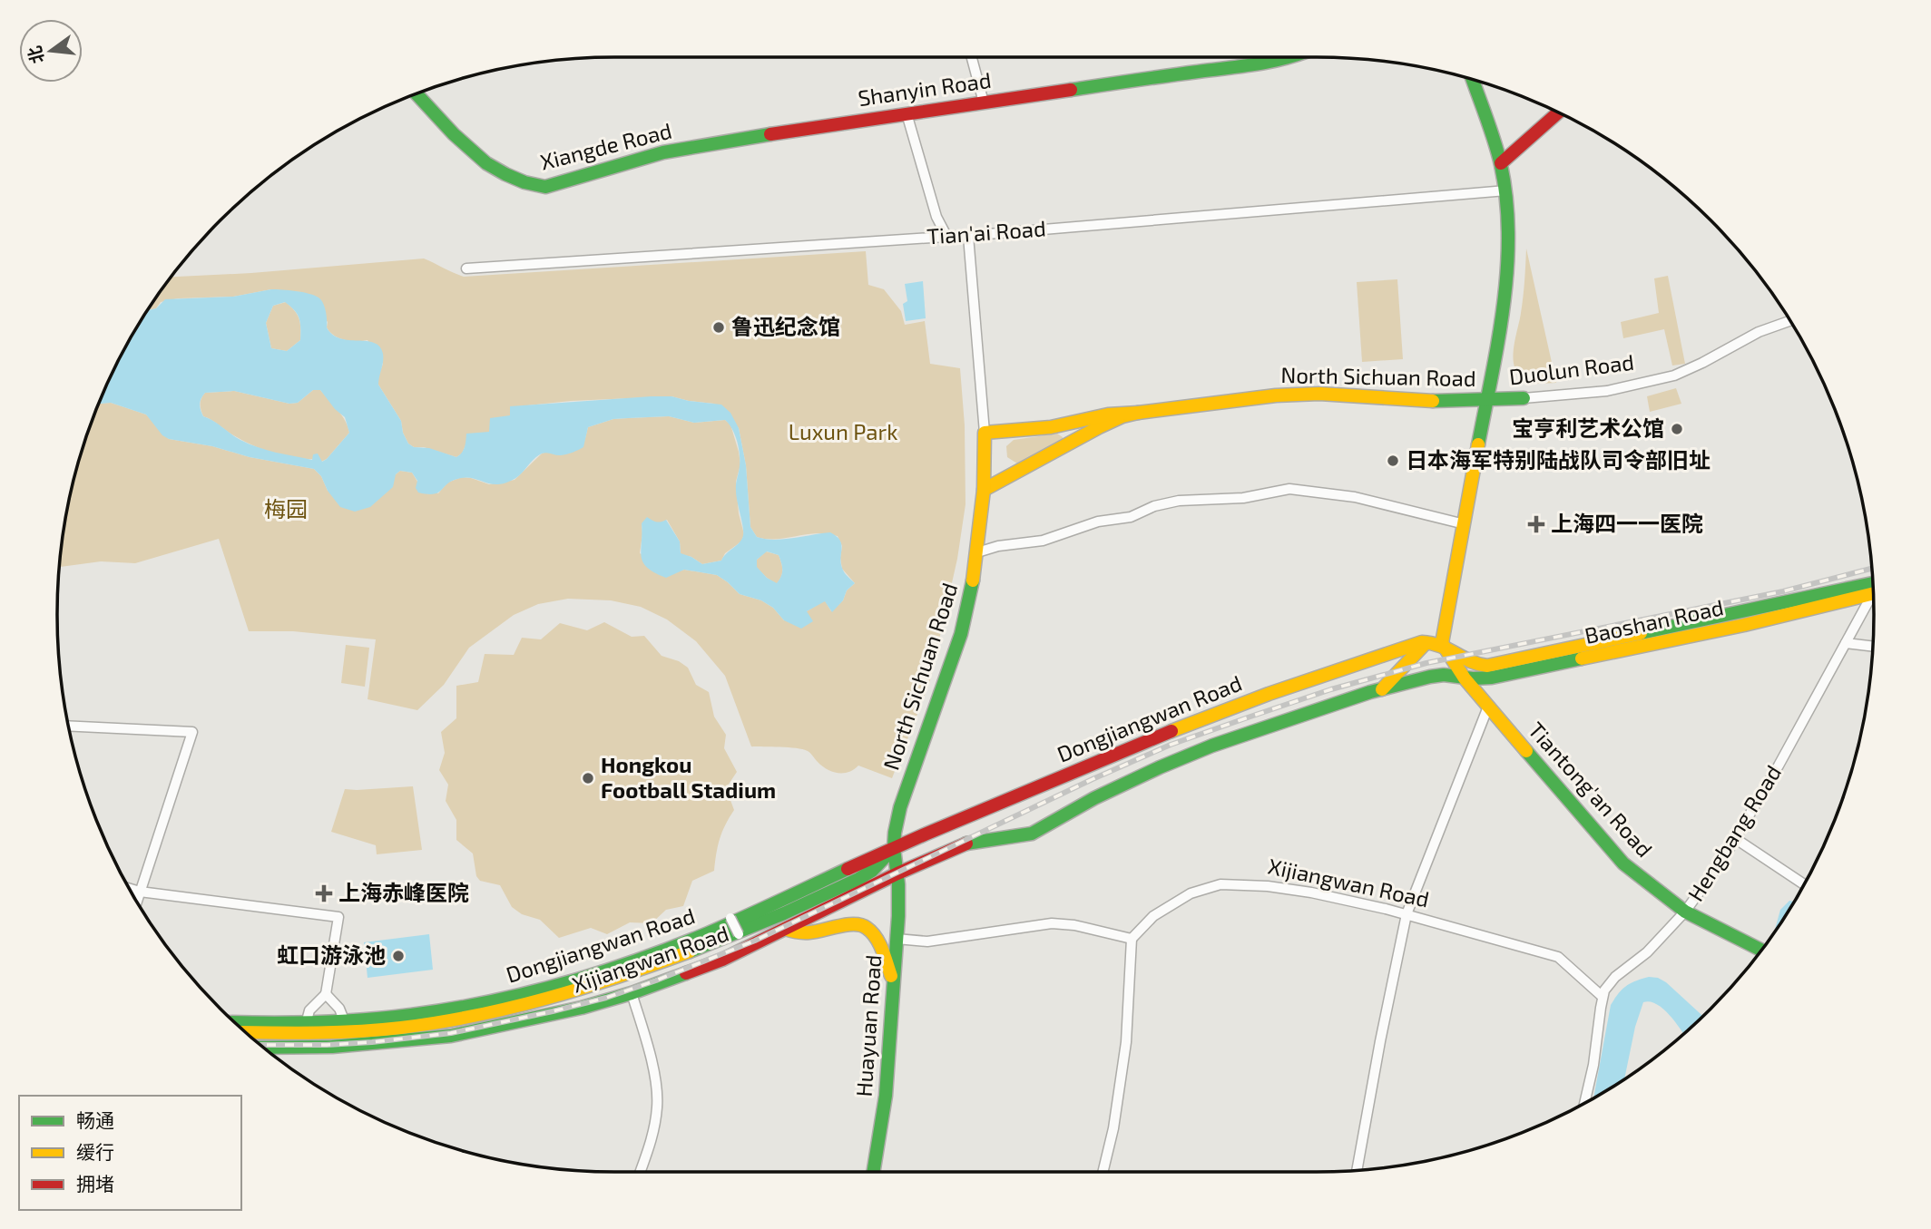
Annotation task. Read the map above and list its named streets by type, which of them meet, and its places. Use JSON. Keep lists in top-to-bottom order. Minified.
{"streets":{"main road":["Shanyin Road","Xiangde Road","Duolun Road","North Sichuan Road","Baoshan Road","Dongjiangwan Road","Tiantong'an Road","Xijiangwan Road","Huayuan Road"],"street":["Tian'ai Road","Hengbang Road"]},"crossings":[["Shanyin Road","Xiangde Road"],["Tian'ai Road","North Sichuan Road"],["Duolun Road","North Sichuan Road"],["North Sichuan Road","Dongjiangwan Road"],["North Sichuan Road","Xijiangwan Road"],["North Sichuan Road","Huayuan Road"],["Baoshan Road","Dongjiangwan Road"],["Baoshan Road","Tiantong'an Road"],["Tiantong'an Road","Hengbang Road"],["Hengbang Road","Xijiangwan Road"],["Xijiangwan Road","Huayuan Road"]],"parks":["Luxun Park","梅园"],"places":{"other":["鲁迅纪念馆","宝亨利艺术公馆","日本海军特别陆战队司令部旧址","Hongkou Football Stadium","虹口游泳池"],"health":["上海四一一医院","上海赤峰医院"]},"legend":["畅通","缓行","拥堵"],"north":"left"}
